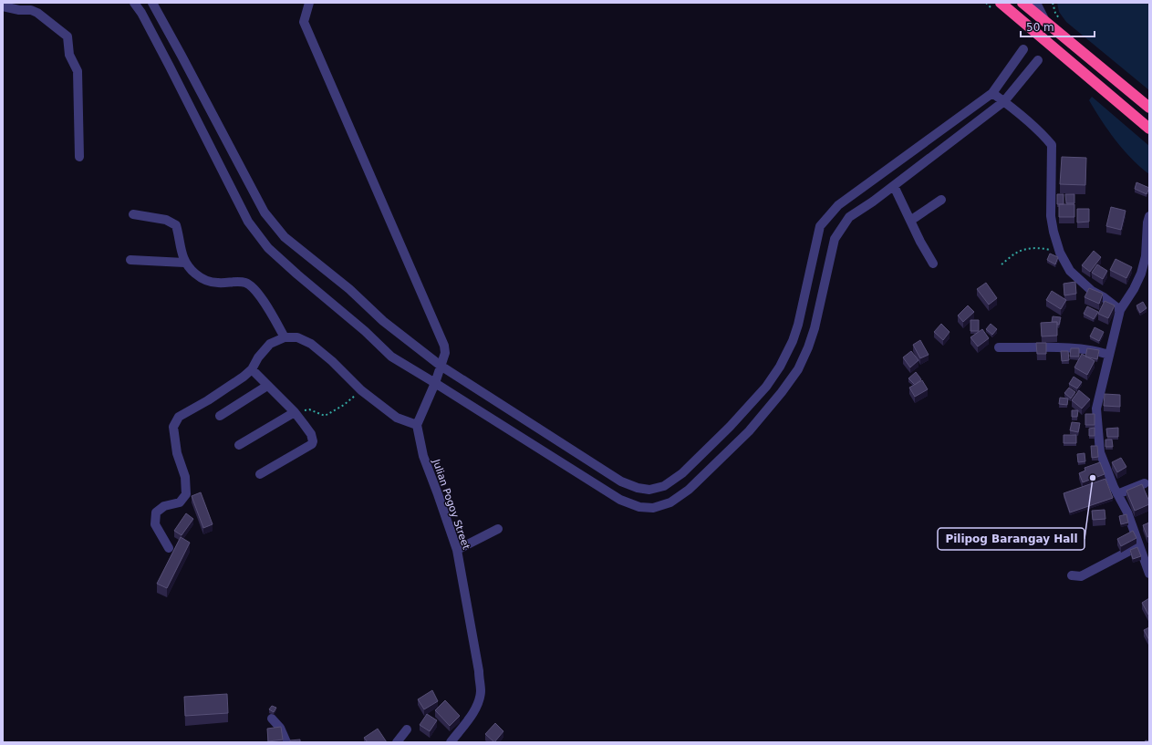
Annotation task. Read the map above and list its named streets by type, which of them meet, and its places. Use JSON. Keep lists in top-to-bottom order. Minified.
{"streets":{"street":["Julian Pogoy Street"]},"places":["Pilipog Barangay Hall"],"scale_bar":"50 m"}
